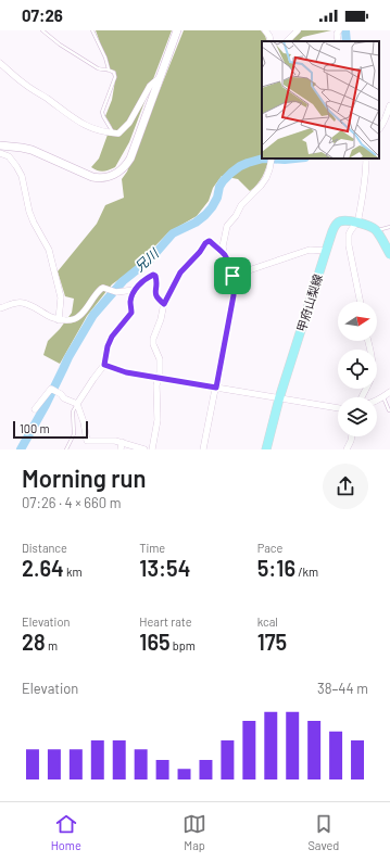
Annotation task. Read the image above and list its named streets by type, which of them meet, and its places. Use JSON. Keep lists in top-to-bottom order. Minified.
{"streets":{"main road":["甲府山梨線"]},"water":["兄川"],"scale_bar":"100 m","north":"right","page":{"status":"07:26","scale":"100 m","heading":["Morning run","07:26 · 4 × 660 m"],"stats":[["Distance","2.64 km"],["Time","13:54"],["Pace","5:16 /km"],["Elevation","28 m"],["Heart rate","165 bpm"],["kcal","175"]],"chart":["Elevation","38–44 m"],"tabs":["Home","Map","Saved"]}}
